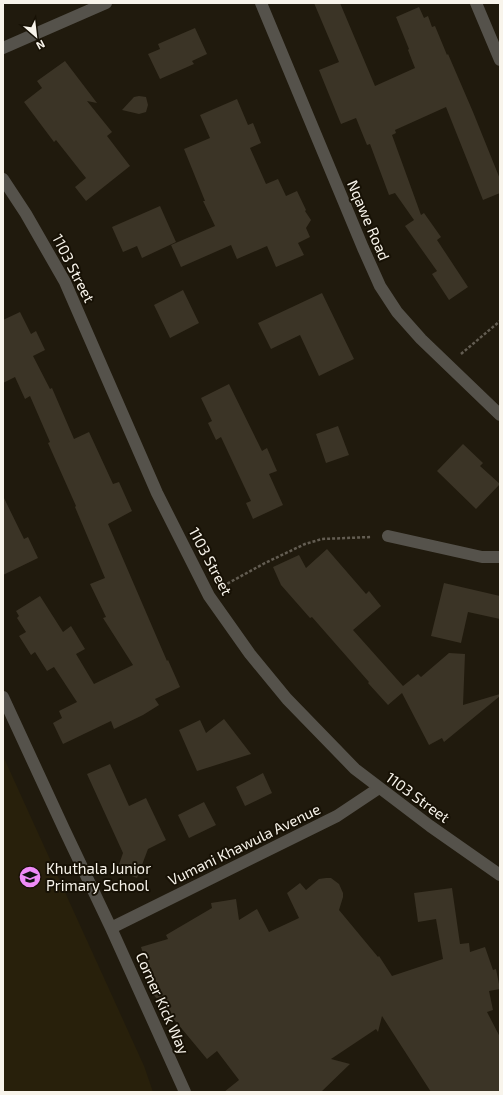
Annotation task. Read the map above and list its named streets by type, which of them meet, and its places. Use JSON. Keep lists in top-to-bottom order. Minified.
{"streets":{"street":["Nqawe Road","1103 Street","Vumani Khawula Avenue","Corner Kick Way"]},"crossings":[["1103 Street","Vumani Khawula Avenue"],["Vumani Khawula Avenue","Corner Kick Way"]],"places":{"school or university":["Khuthala Junior Primary School"]},"north":"bottom right"}
